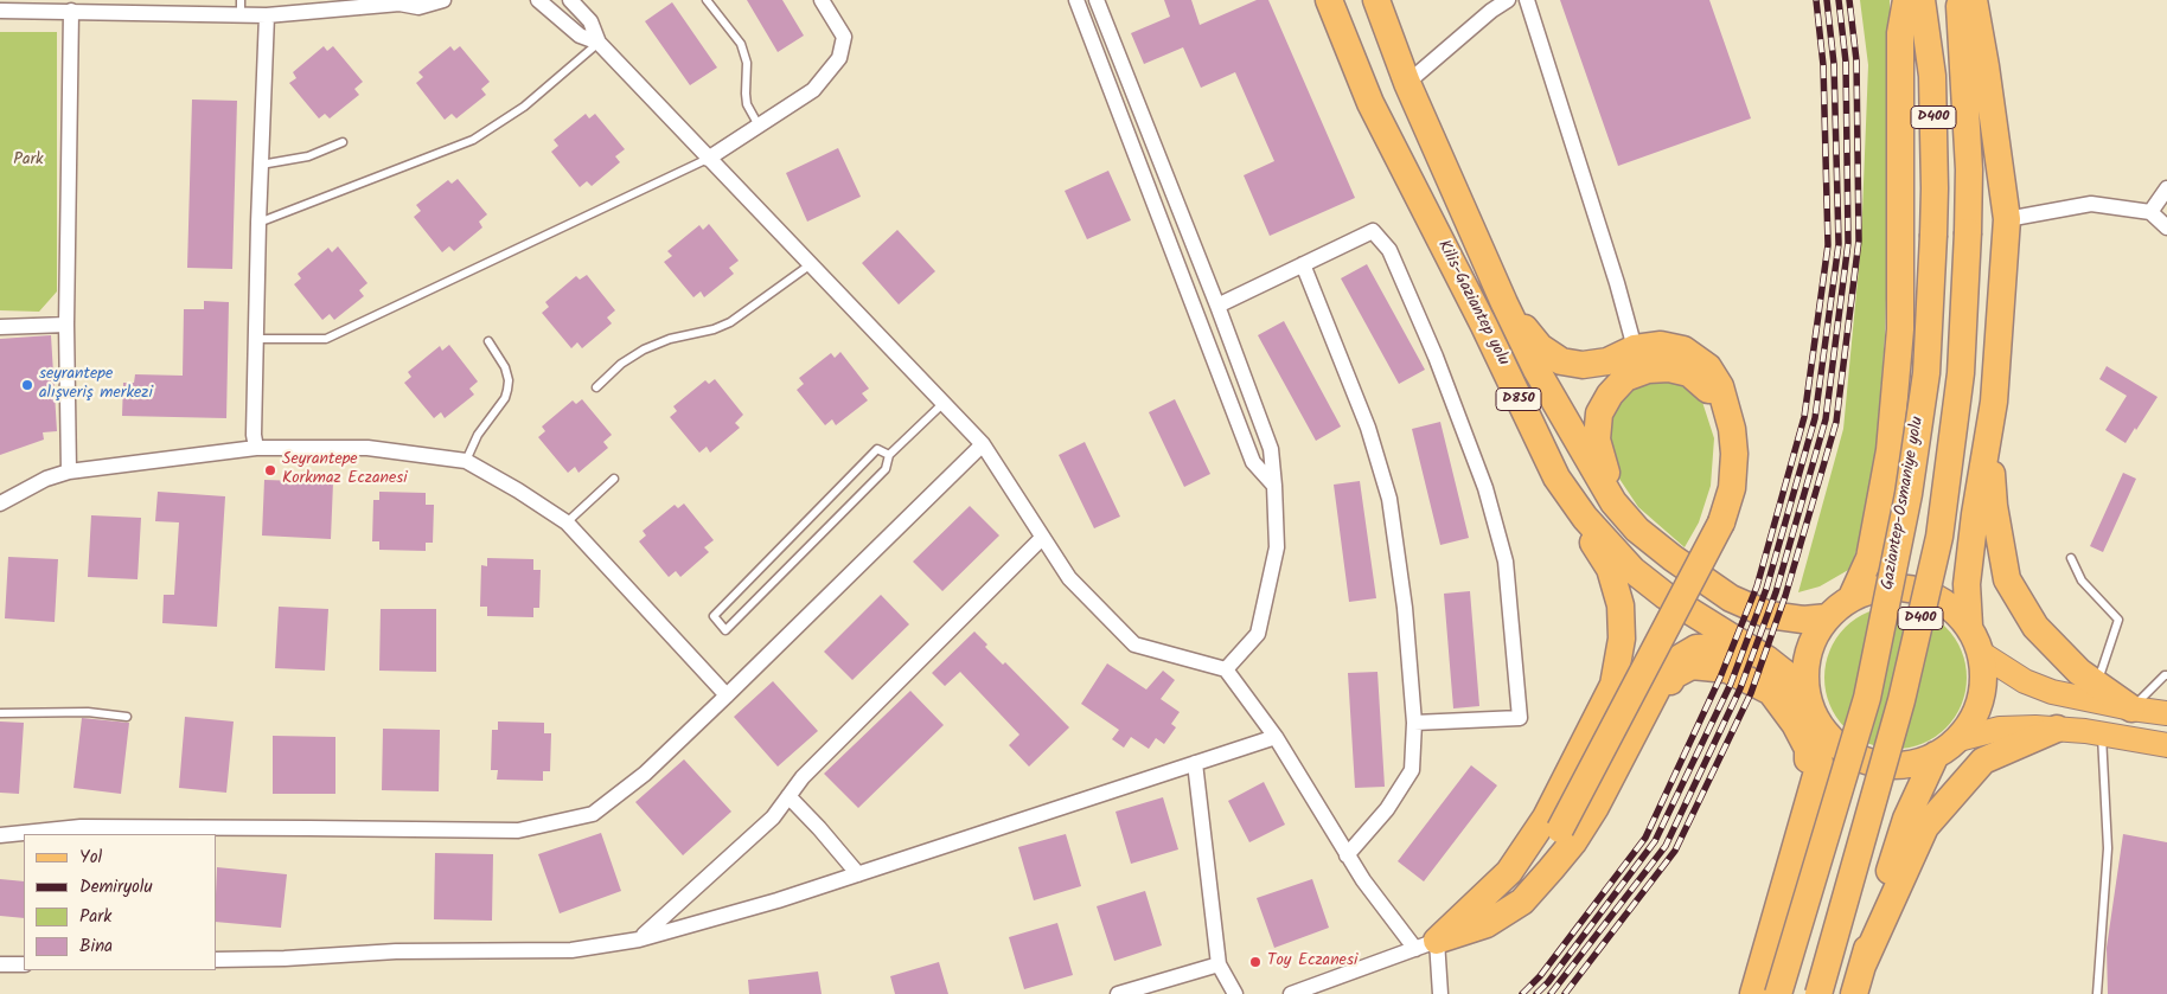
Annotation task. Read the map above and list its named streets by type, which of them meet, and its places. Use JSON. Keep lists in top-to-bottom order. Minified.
{"streets":{"highway":["D400","Kilis-Gaziantep yolu","D850","Gaziantep-Osmaniye yolu"]},"parks":["Park"],"places":["seyrantepe alışveriş merkezi","Seyrantepe Korkmaz Eczanesi","Toy Eczanesi"],"legend":["Yol","Demiryolu","Park","Bina"]}
